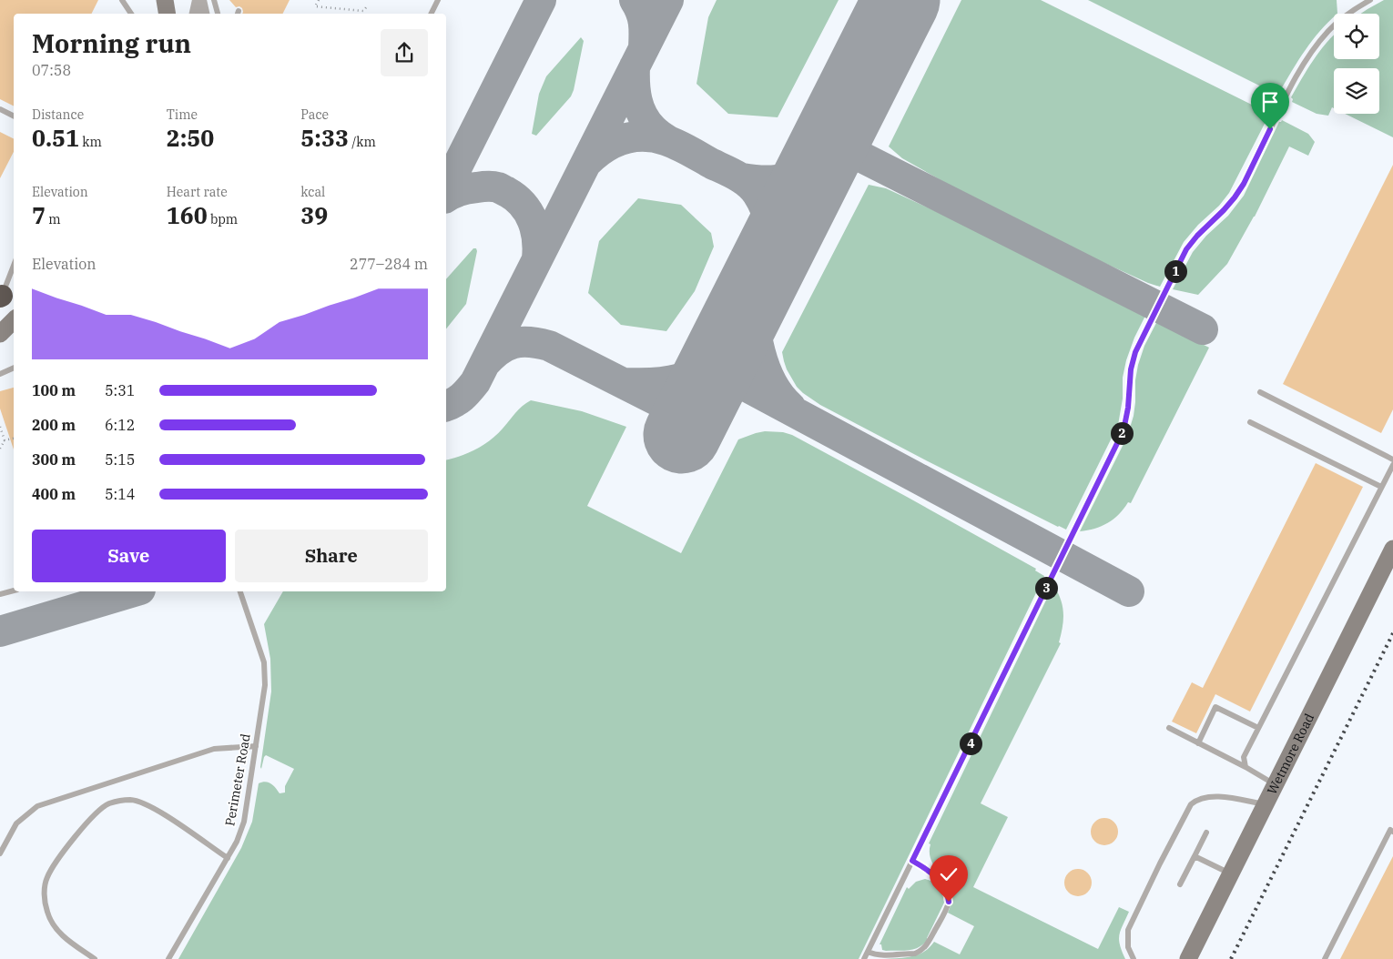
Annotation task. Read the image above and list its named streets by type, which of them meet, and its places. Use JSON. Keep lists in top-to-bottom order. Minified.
{"streets":{"main road":["Wetmore Road"],"lane":["Perimeter Road"]},"page":{"heading":["Morning run","07:58"],"stats":[["Distance","0.51 km"],["Time","2:50"],["Pace","5:33 /km"],["Elevation","7 m"],["Heart rate","160 bpm"],["kcal","39"]],"chart":["Elevation","277–284 m"],"pins":["1","2","3","4"],"list":[{"name":"100 m","note":"5:31"},{"name":"200 m","note":"6:12"},{"name":"300 m","note":"5:15"},{"name":"400 m","note":"5:14"}],"buttons":["Save","Share"]}}
